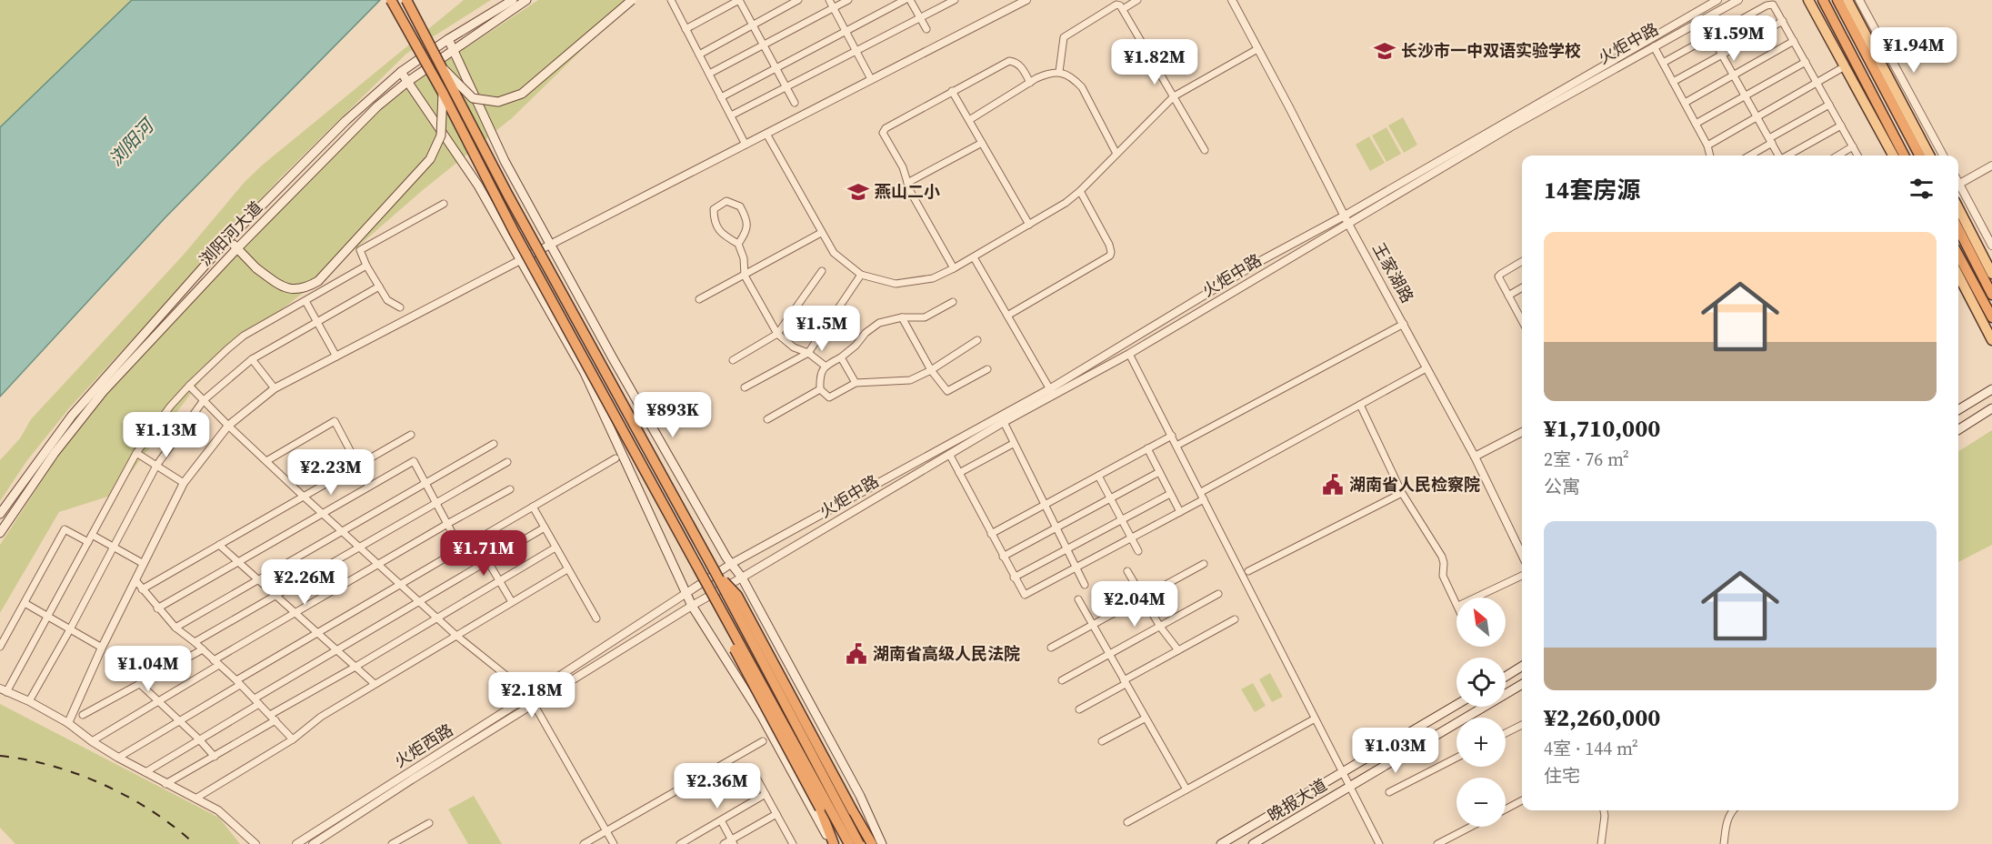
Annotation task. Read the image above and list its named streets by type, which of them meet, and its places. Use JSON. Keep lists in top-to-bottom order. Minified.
{"streets":{"main road":["浏阳河大道","晚报大道"],"street":["火炬中路","王家湖路","火炬西路"]},"crossings":[["火炬中路","王家湖路"],["火炬中路","火炬西路"]],"water":["浏阳河"],"places":{"school or university":["长沙市一中双语实验学校","燕山二小"],"public building":["湖南省人民检察院","湖南省高级人民法院"]},"north":"top left","page":{"price":["¥1.59M","¥1.94M","¥1.82M","¥1.5M","¥893K","¥1.13M","¥2.23M","¥1.71M","¥2.26M","¥2.04M","¥1.04M","¥2.18M","¥1.03M","¥2.36M"],"heading":"14套房源","list":[{"name":"¥1,710,000","note":"2室 · 76 m² · 公寓"},{"name":"¥2,260,000","note":"4室 · 144 m² · 住宅"}],"map_buttons":["+","−"]}}
